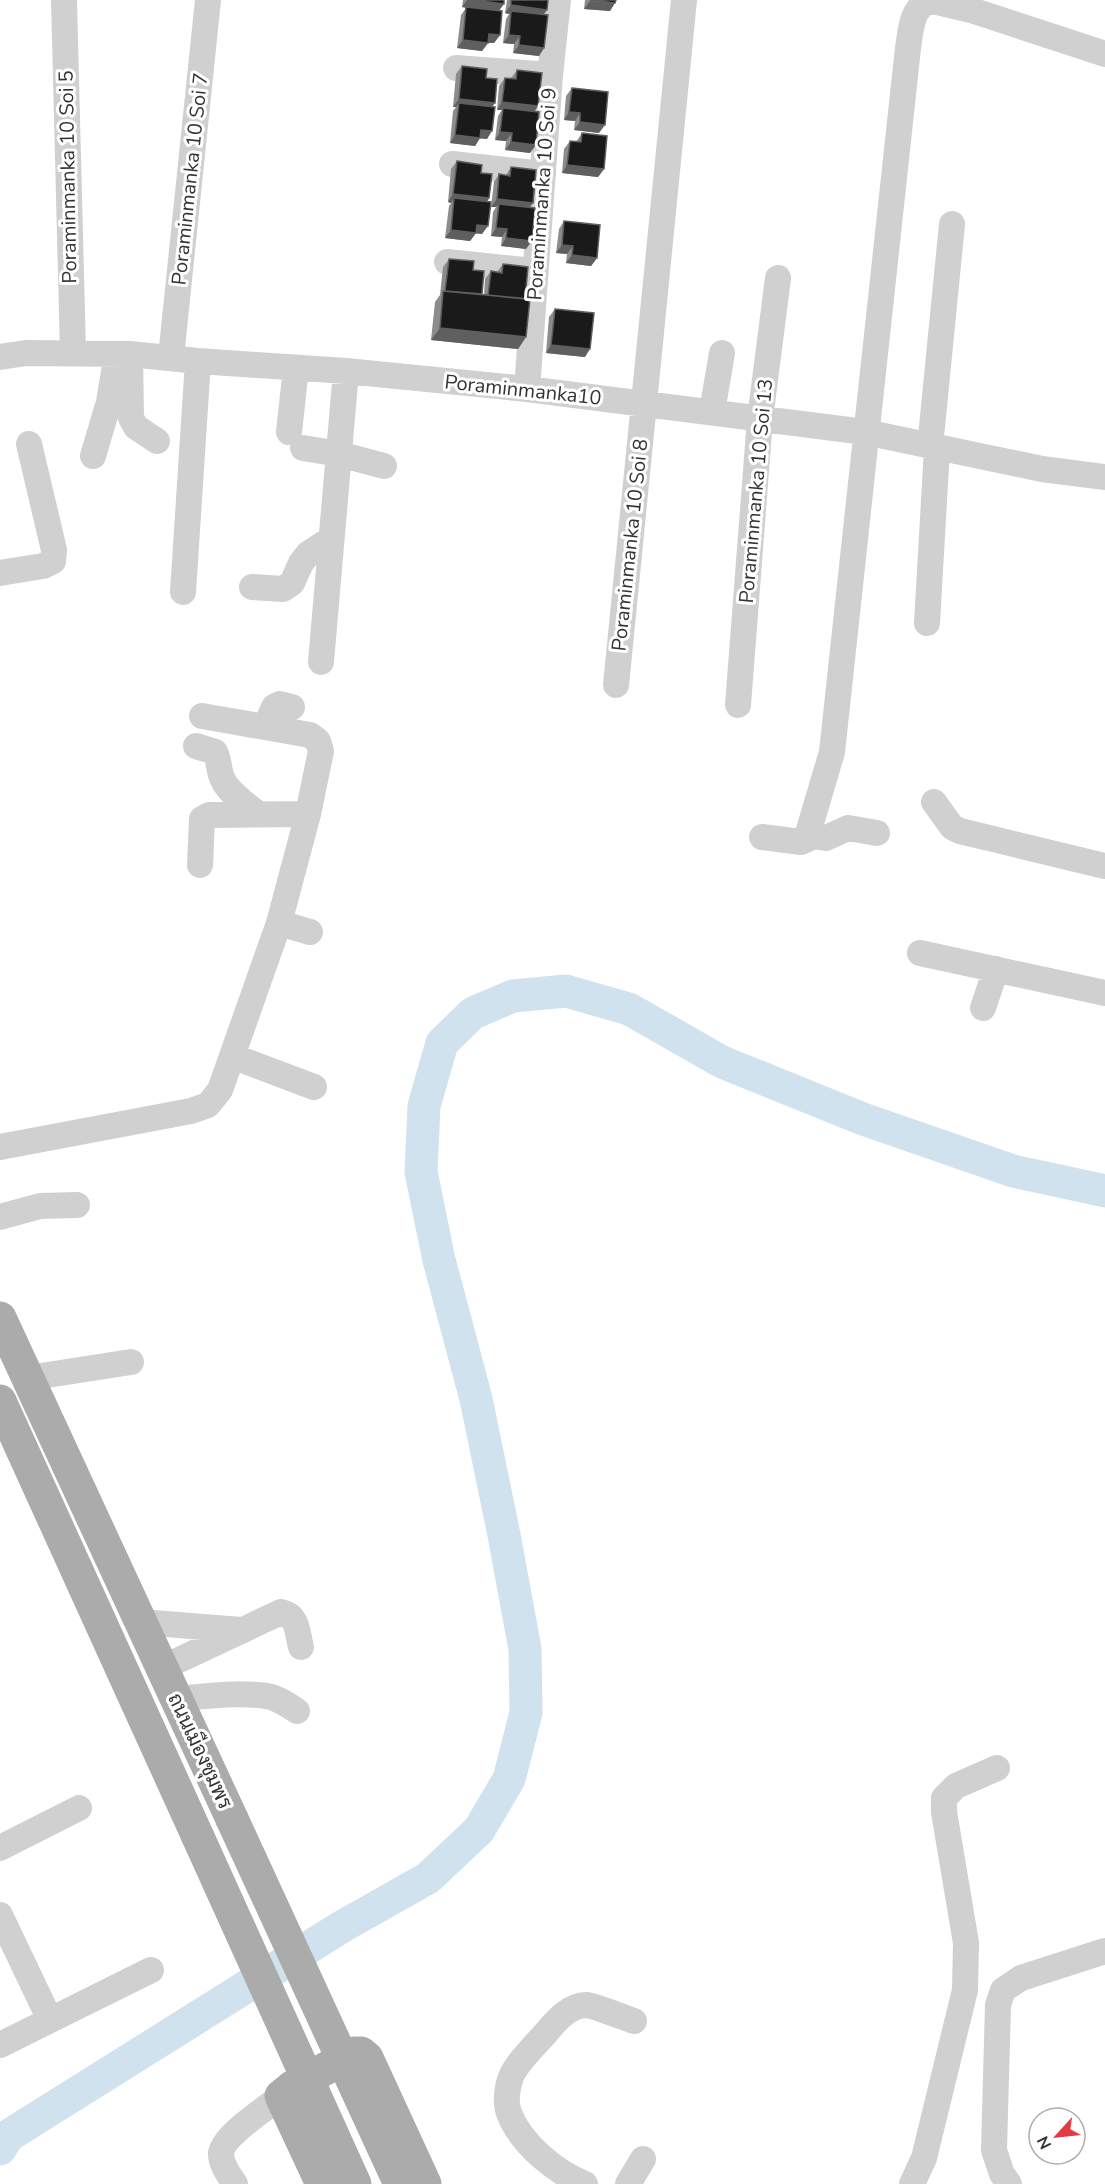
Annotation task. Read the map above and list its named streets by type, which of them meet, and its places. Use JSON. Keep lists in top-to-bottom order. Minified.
{"streets":{"main road":["ถนนเมืองชุมพร"],"street":["Poraminmanka 10 Soi 5","Poraminmanka 10 Soi 7","Poraminmanka 10 Soi 9","Poraminmanka10","Poraminmanka 10 Soi 13","Poraminmanka 10 Soi 8"]},"crossings":[["Poraminmanka 10 Soi 5","Poraminmanka10"],["Poraminmanka 10 Soi 7","Poraminmanka10"],["Poraminmanka 10 Soi 9","Poraminmanka10"],["Poraminmanka10","Poraminmanka 10 Soi 13"],["Poraminmanka10","Poraminmanka 10 Soi 8"]],"north":"bottom left"}
